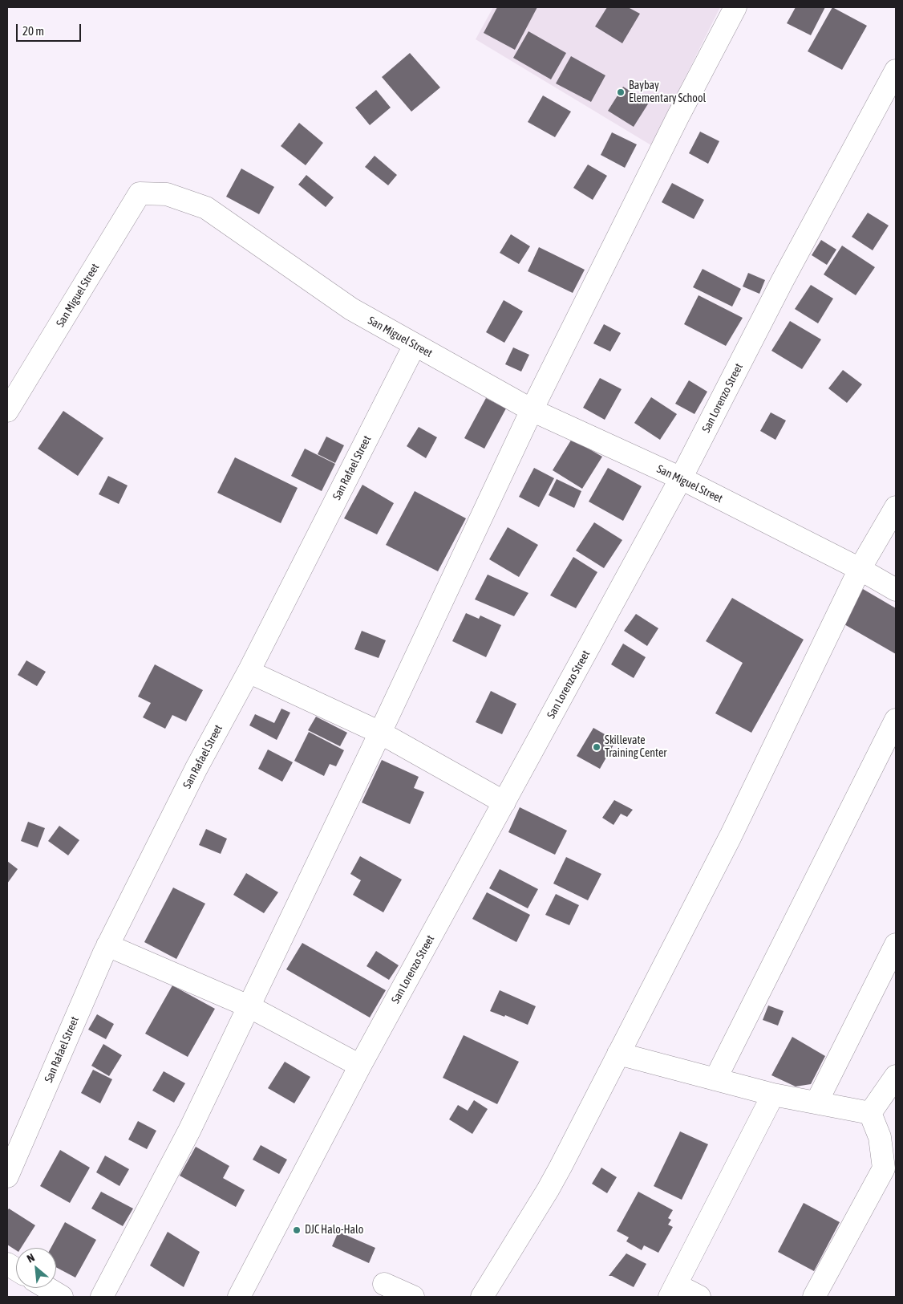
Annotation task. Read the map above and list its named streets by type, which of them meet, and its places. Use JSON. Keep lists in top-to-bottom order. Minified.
{"streets":{"street":["San Miguel Street","San Lorenzo Street","San Rafael Street"]},"crossings":[["San Miguel Street","San Lorenzo Street"],["San Miguel Street","San Rafael Street"]],"places":["Baybay Elementary School","Skillevate Training Center","DJC Halo-Halo"],"scale_bar":"20 m","north":"top left"}
